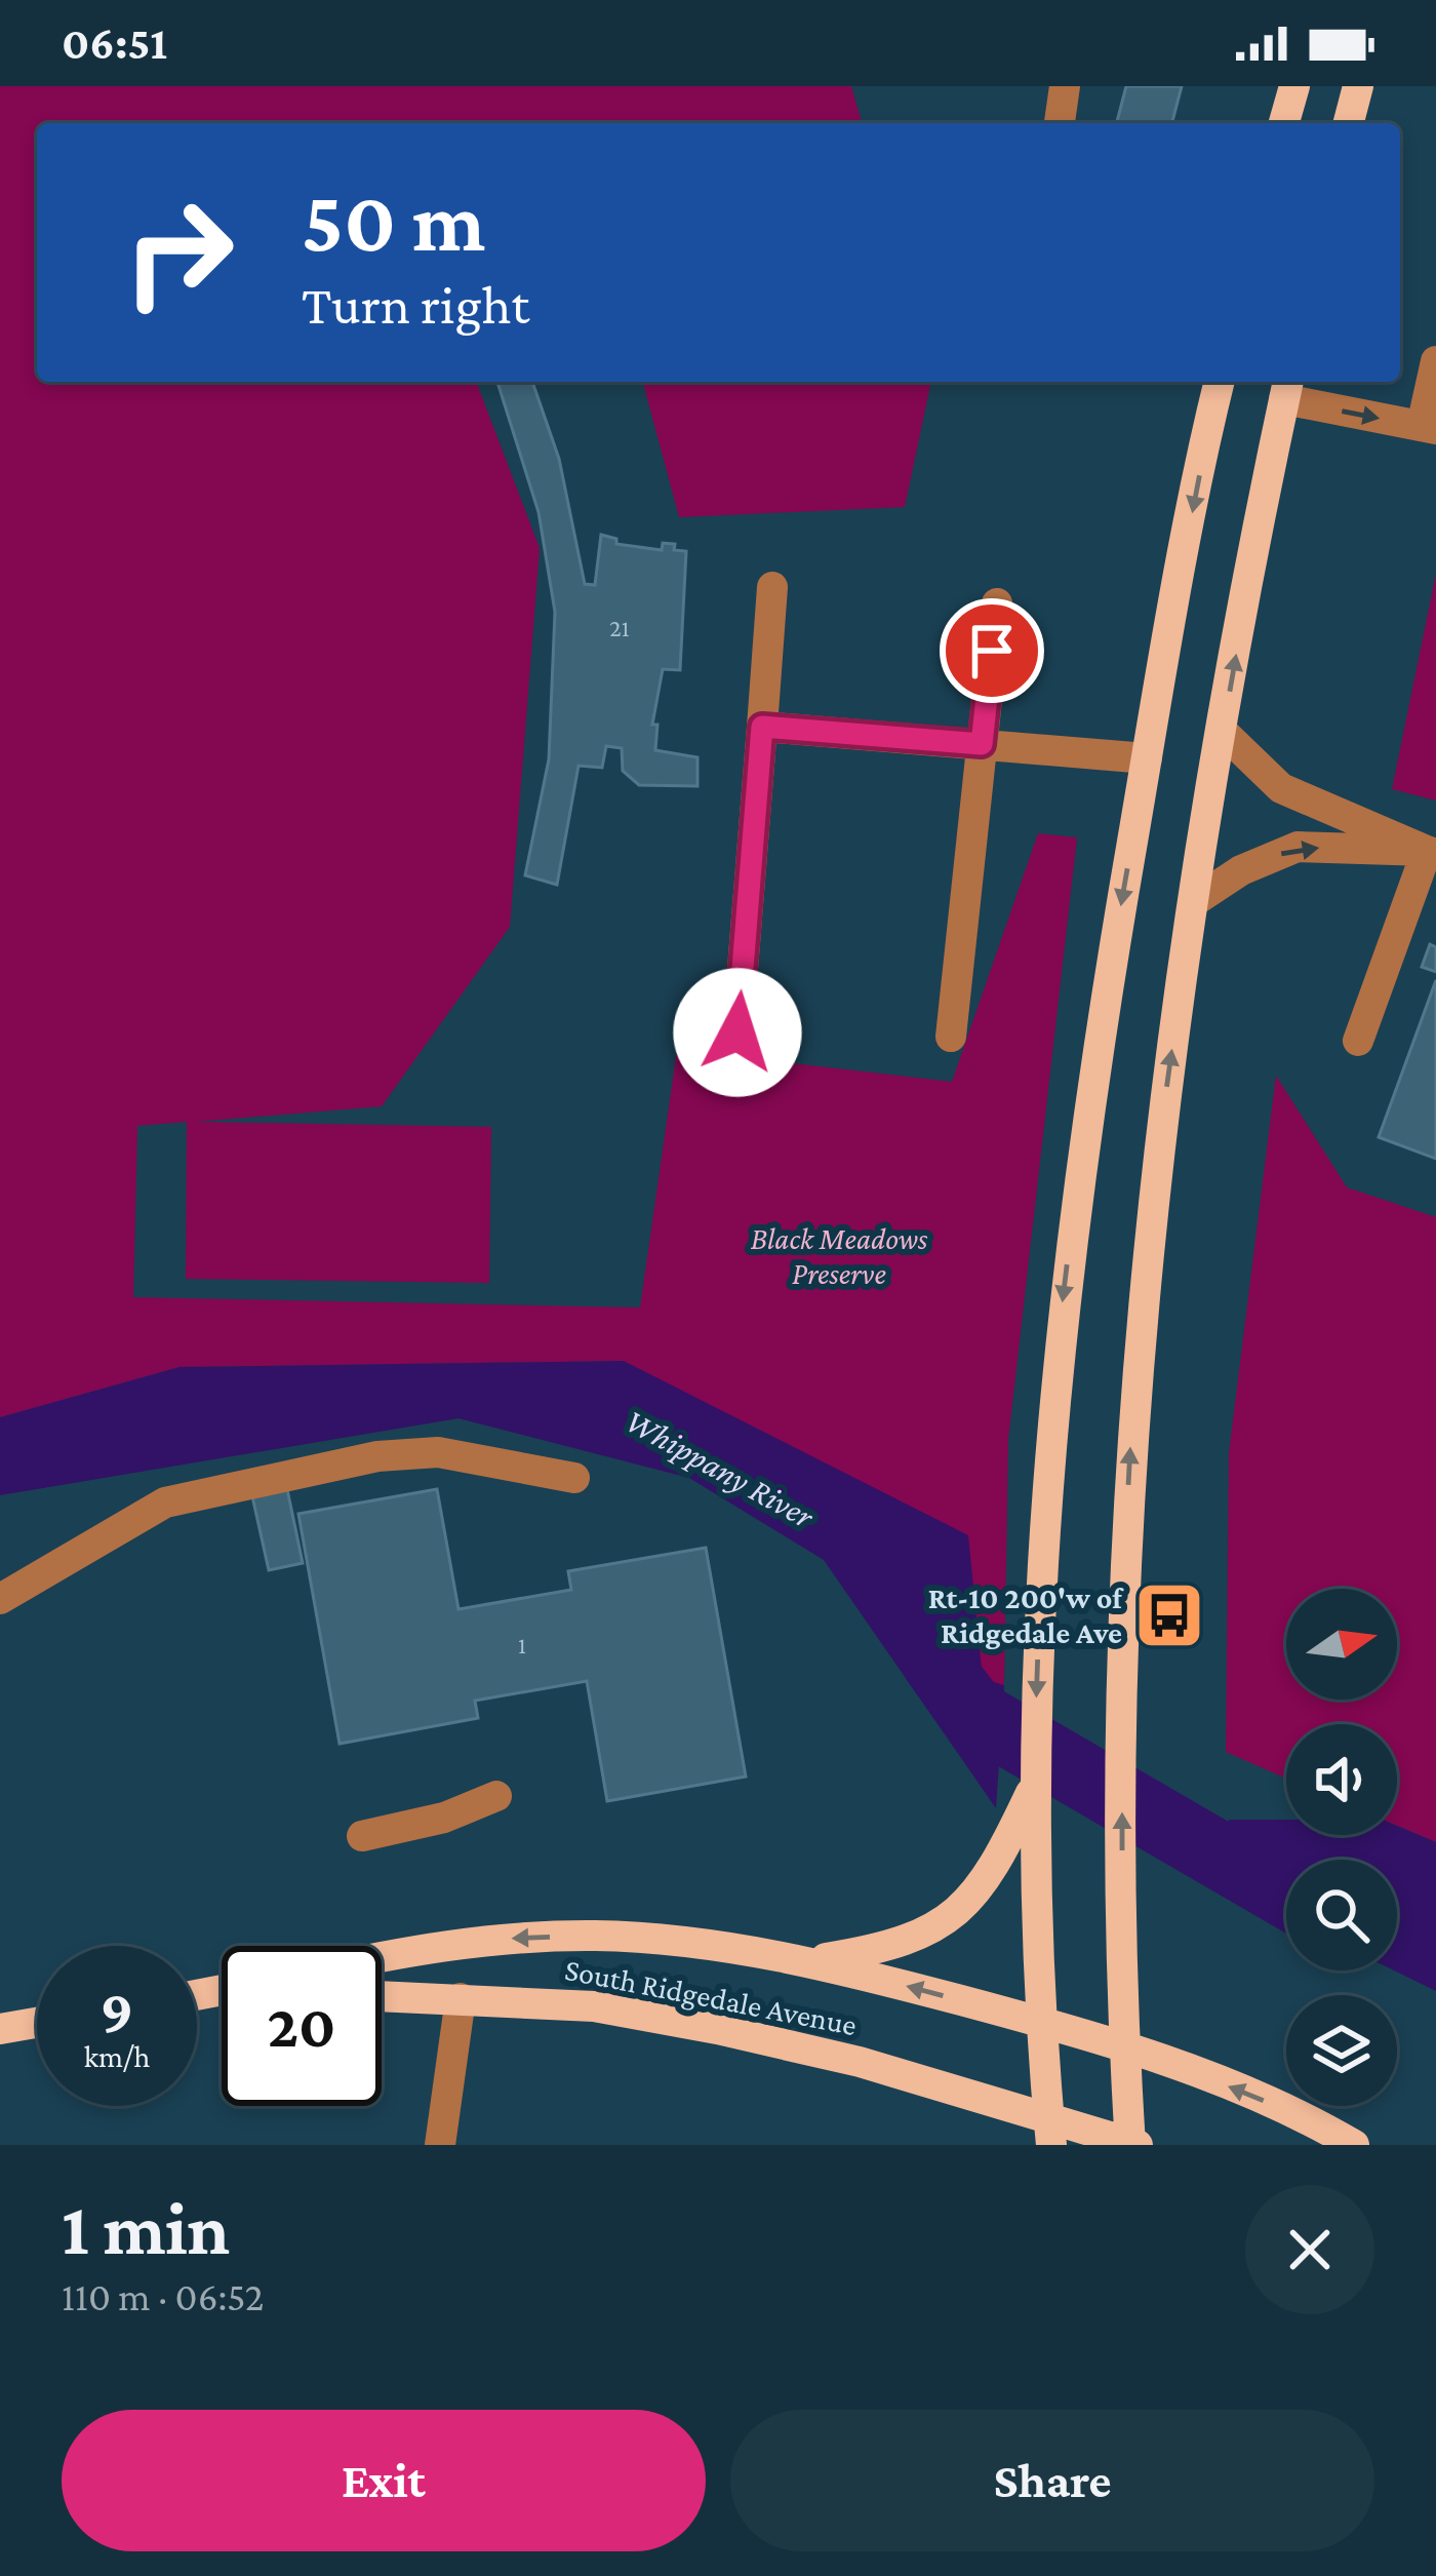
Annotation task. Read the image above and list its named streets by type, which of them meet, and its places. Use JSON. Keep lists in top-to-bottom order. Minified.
{"streets":{"main road":["South Ridgedale Avenue"]},"water":["Whippany River"],"parks":["Black Meadows Preserve"],"places":{"bus stop":["Rt-10 200'w of Ridgedale Ave"]},"house_numbers":["21","1"],"north":"right","page":{"status":"06:51","turn":["50 m","Turn right"],"speed":"9 km/h","limit":"20","heading":["1 min","110 m · 06:52"],"buttons":["Exit","Share"]}}
